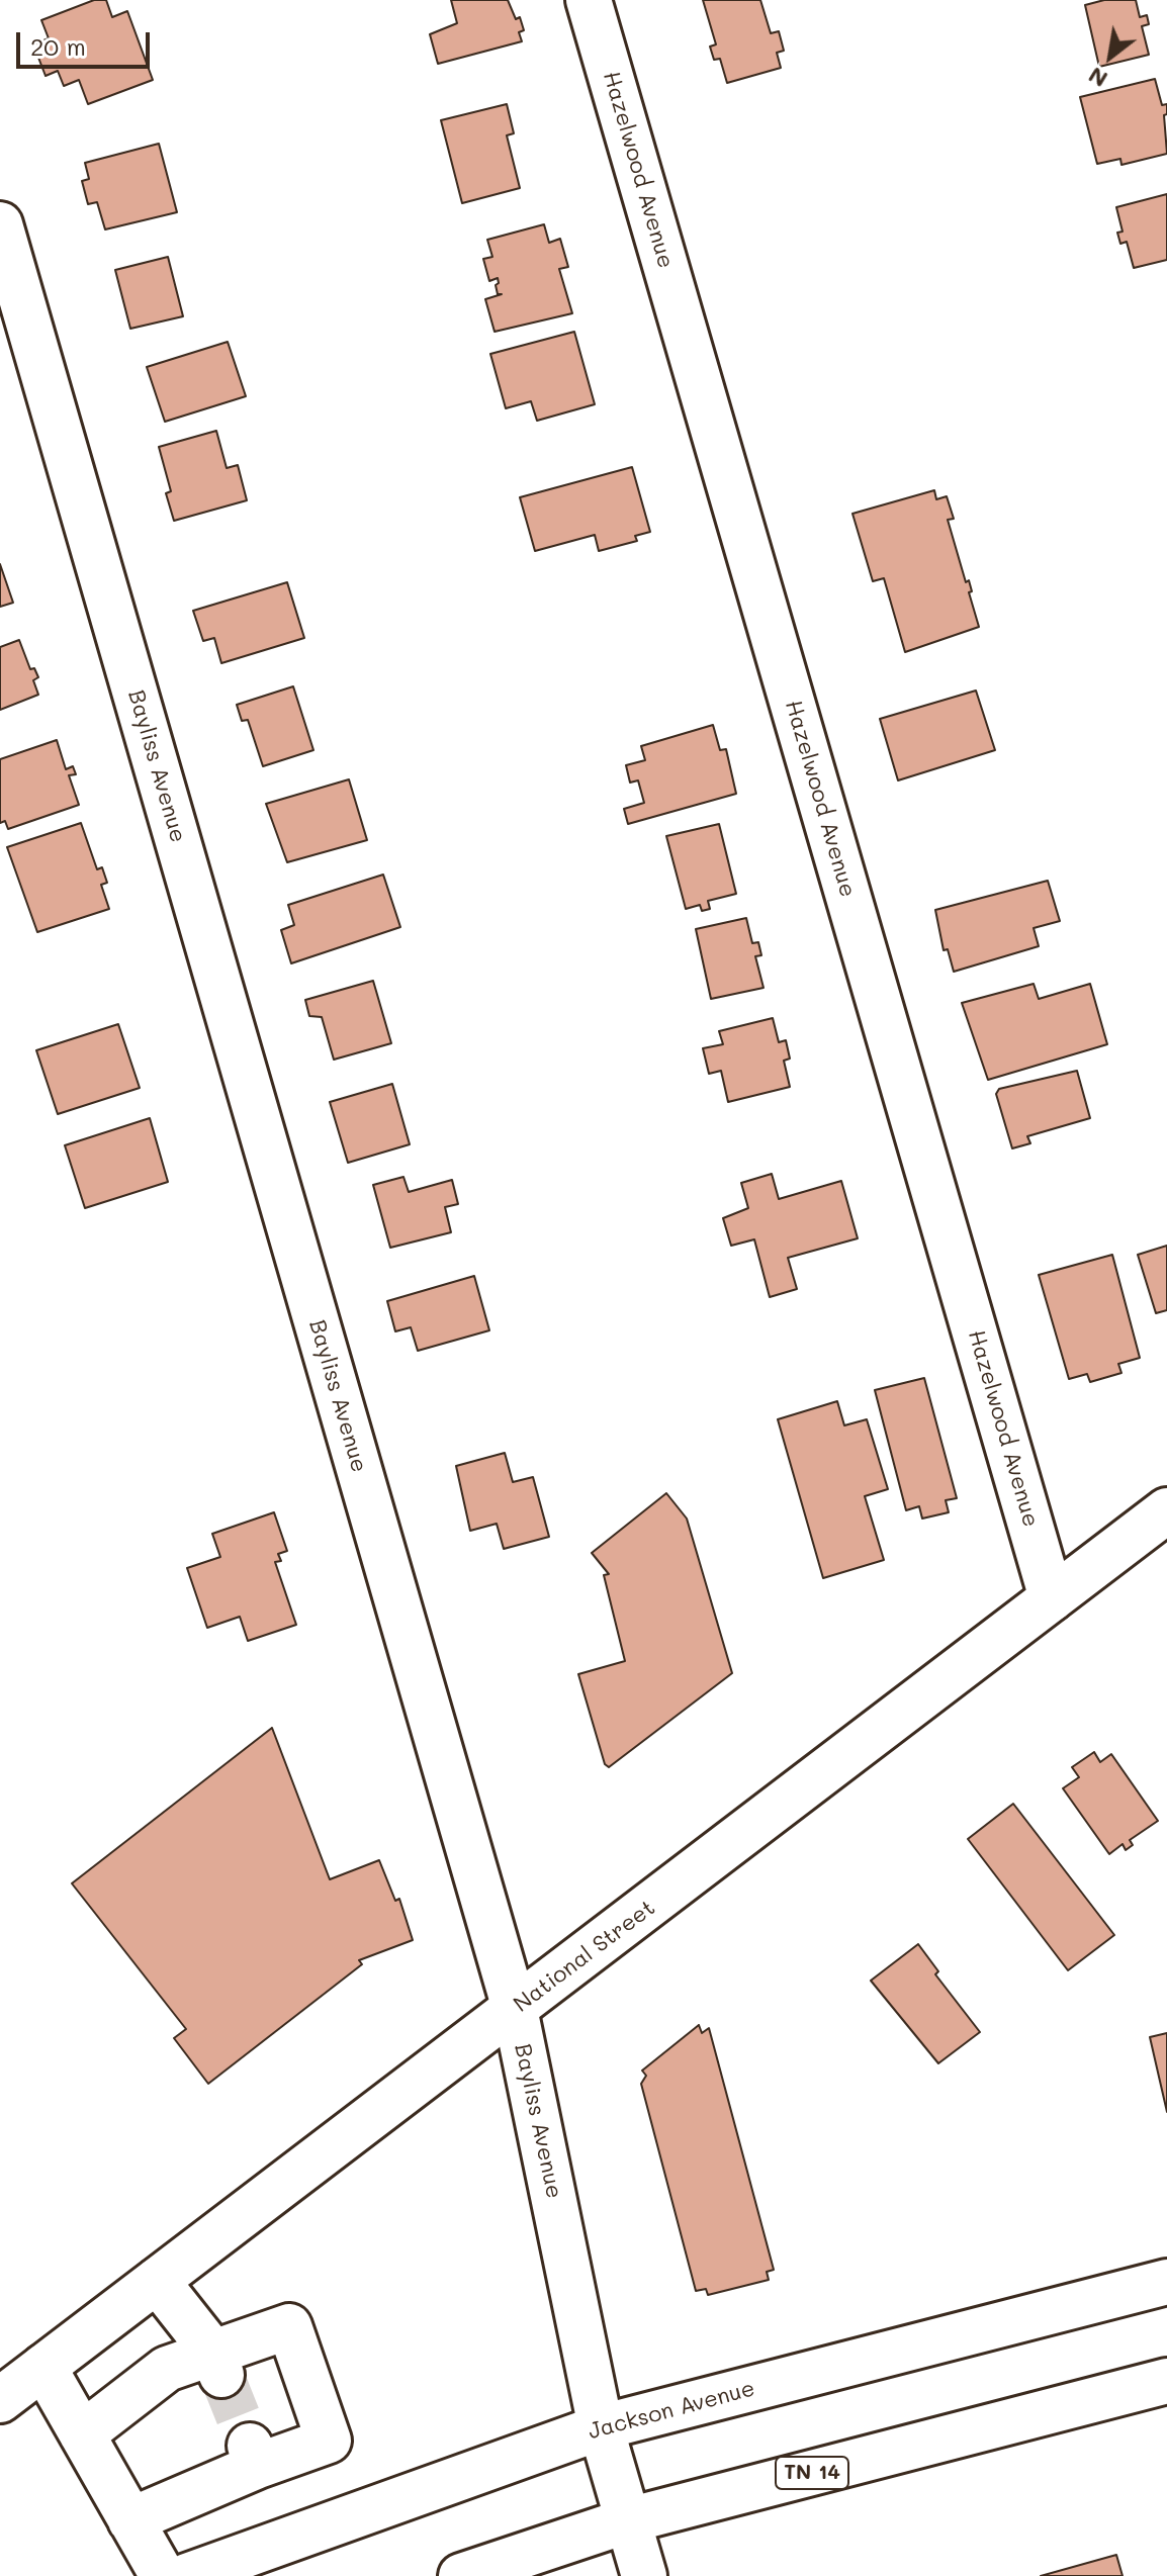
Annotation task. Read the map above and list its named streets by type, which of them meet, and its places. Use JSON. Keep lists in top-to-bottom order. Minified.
{"streets":{"street":["Hazelwood Avenue","Bayliss Avenue","National Street","Jackson Avenue","TN 14"]},"crossings":[["Hazelwood Avenue","National Street"],["Bayliss Avenue","National Street"],["Bayliss Avenue","Jackson Avenue"],["Bayliss Avenue","TN 14"]],"scale_bar":"20 m","north":"bottom left"}
